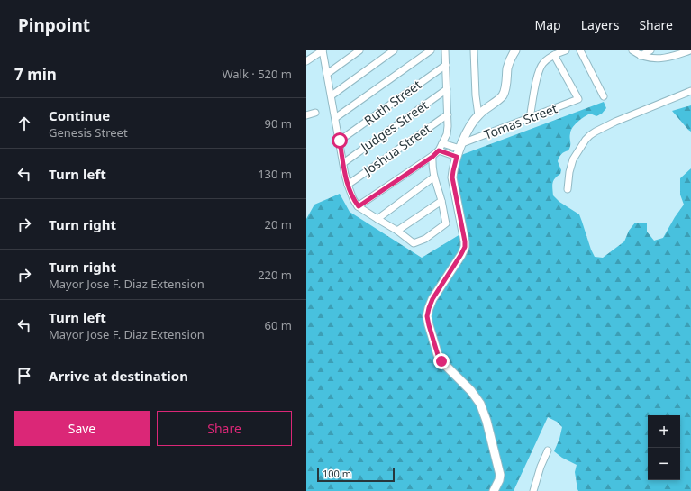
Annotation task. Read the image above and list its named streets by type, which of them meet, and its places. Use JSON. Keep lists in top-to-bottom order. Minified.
{"streets":{"street":["Ruth Street","Tomas Street","Judges Street","Joshua Street"]},"scale_bar":"100 m","page":{"header":"Pinpoint","nav":["Map","Layers","Share"],"heading":["7 min","Walk · 520 m"],"list":[["Continue","Genesis Street","90 m"],["Turn left","130 m"],["Turn right","20 m"],["Turn right","Mayor Jose F. Diaz Extension","220 m"],["Turn left","Mayor Jose F. Diaz Extension","60 m"],"Arrive at destination"],"buttons":["Save","Share"],"map_buttons":["+","−"],"scale":"100 m"}}
